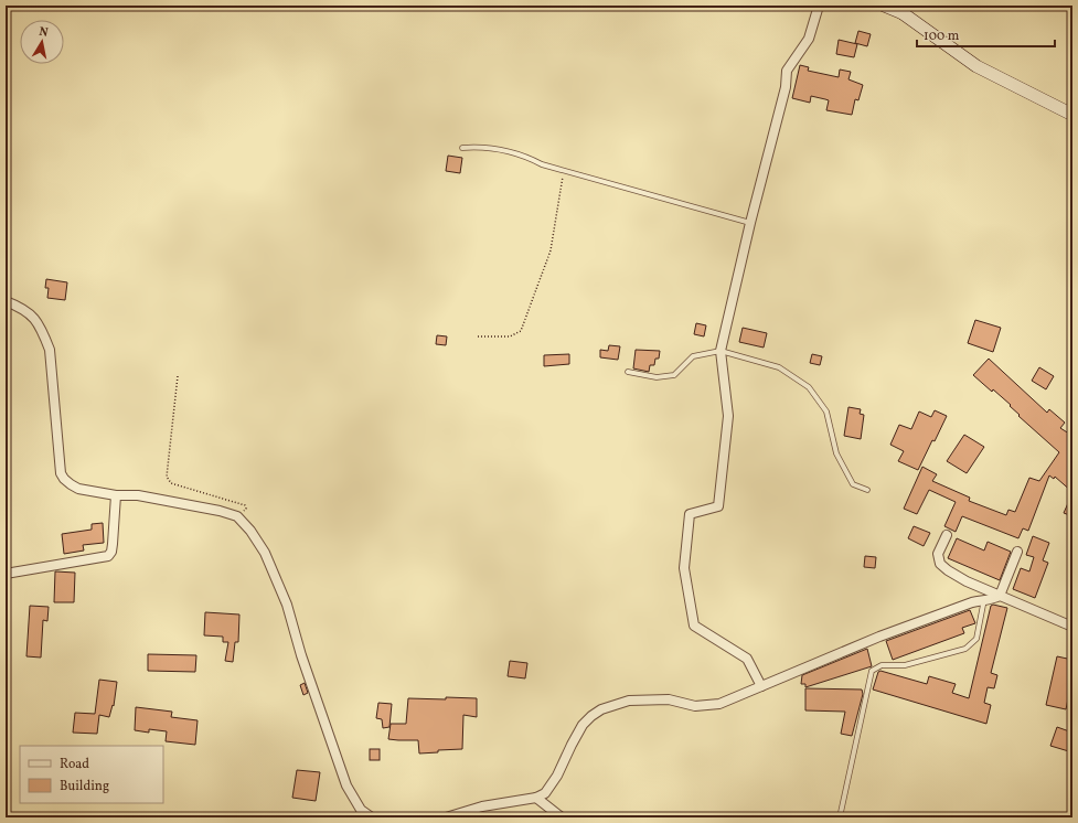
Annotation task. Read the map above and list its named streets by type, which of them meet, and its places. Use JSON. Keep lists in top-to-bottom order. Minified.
{"legend":["Road","Building"],"scale_bar":"100 m","north":"top"}
